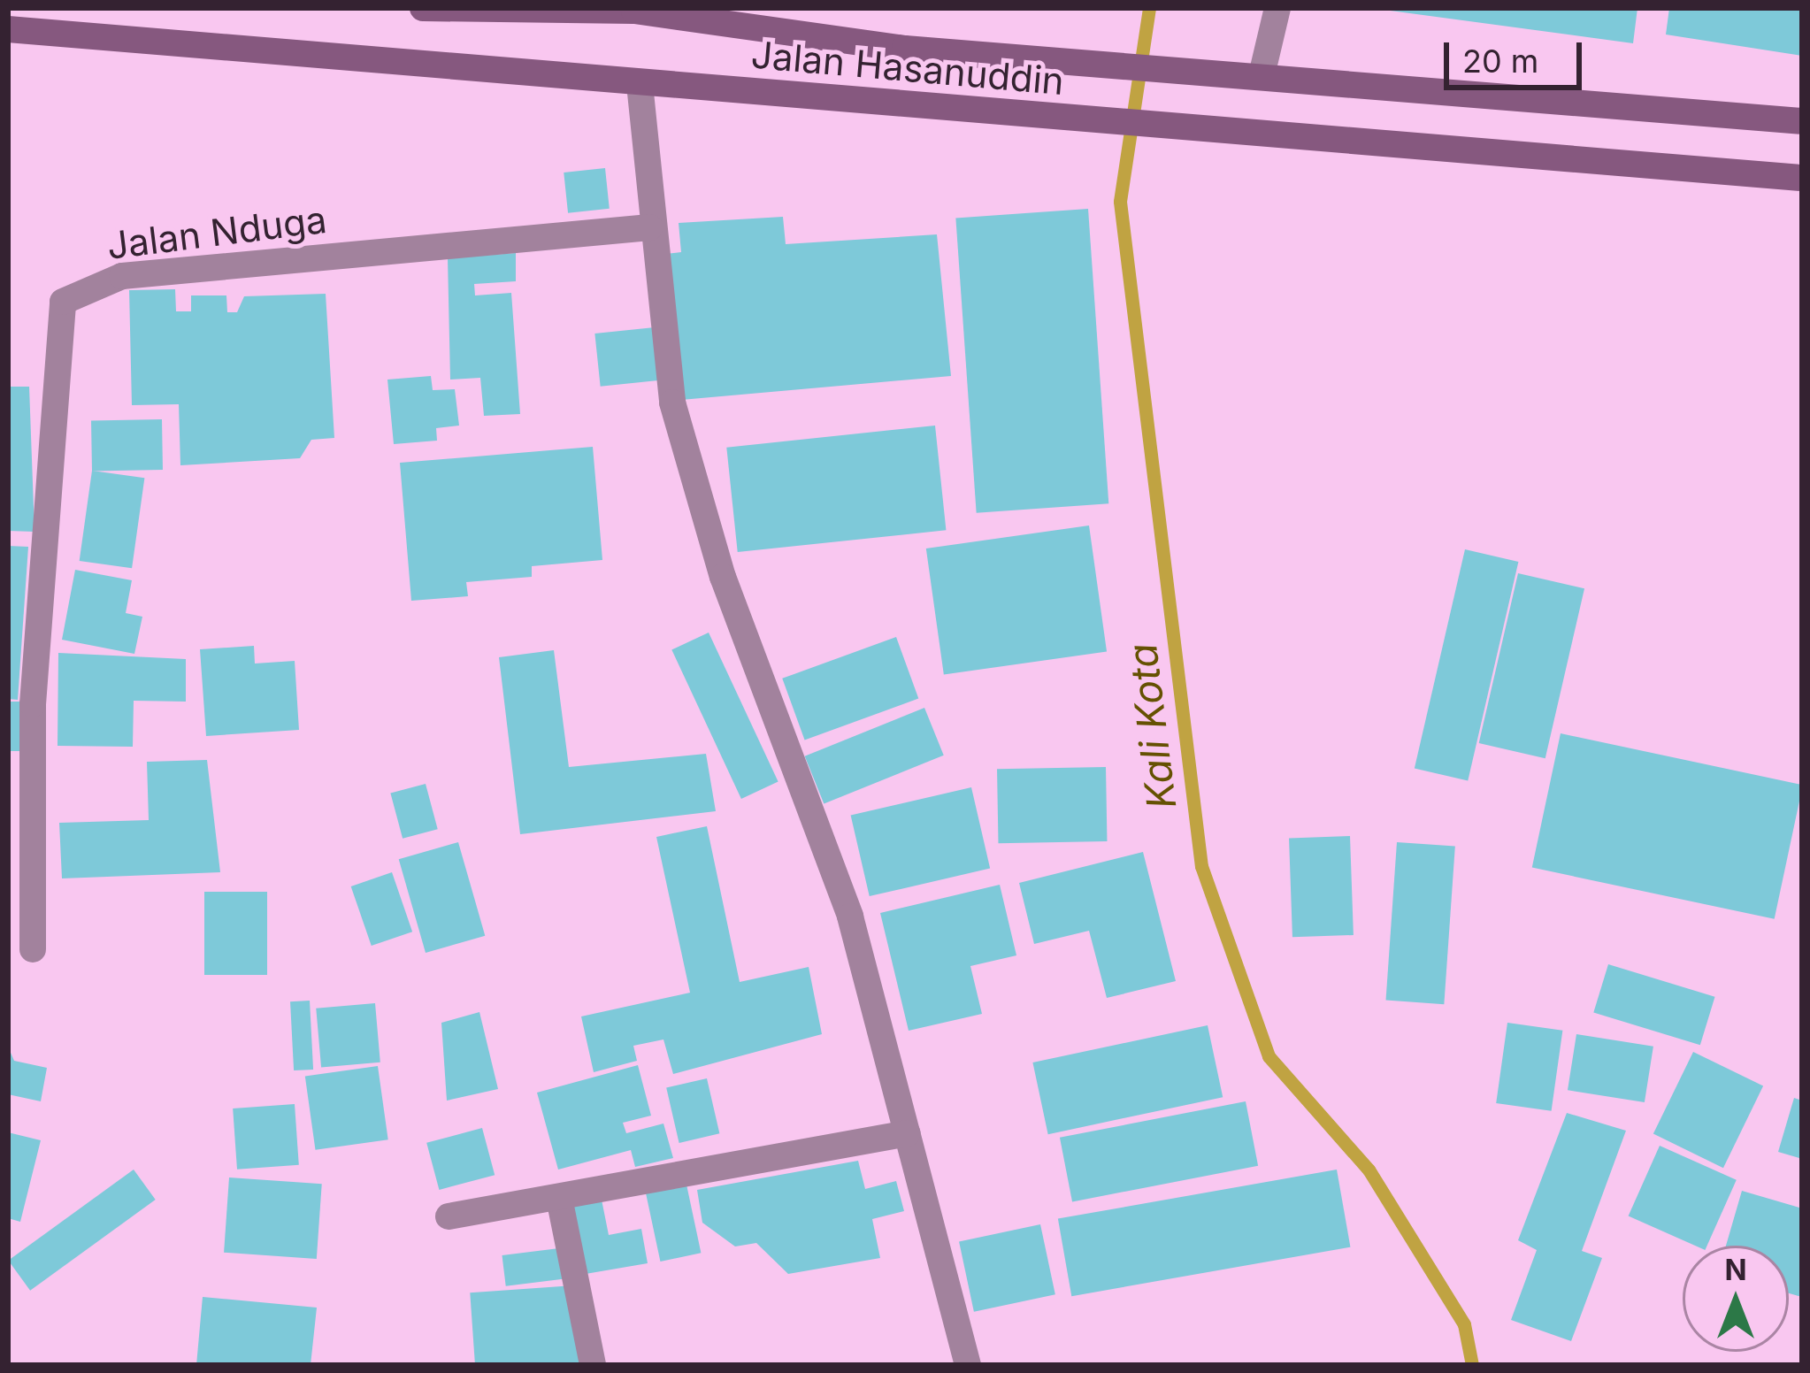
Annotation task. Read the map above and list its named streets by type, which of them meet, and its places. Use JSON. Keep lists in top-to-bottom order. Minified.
{"streets":{"street":["Jalan Hasanuddin","Jalan Nduga"]},"water":["Kali Kota"],"scale_bar":"20 m","north":"top"}
